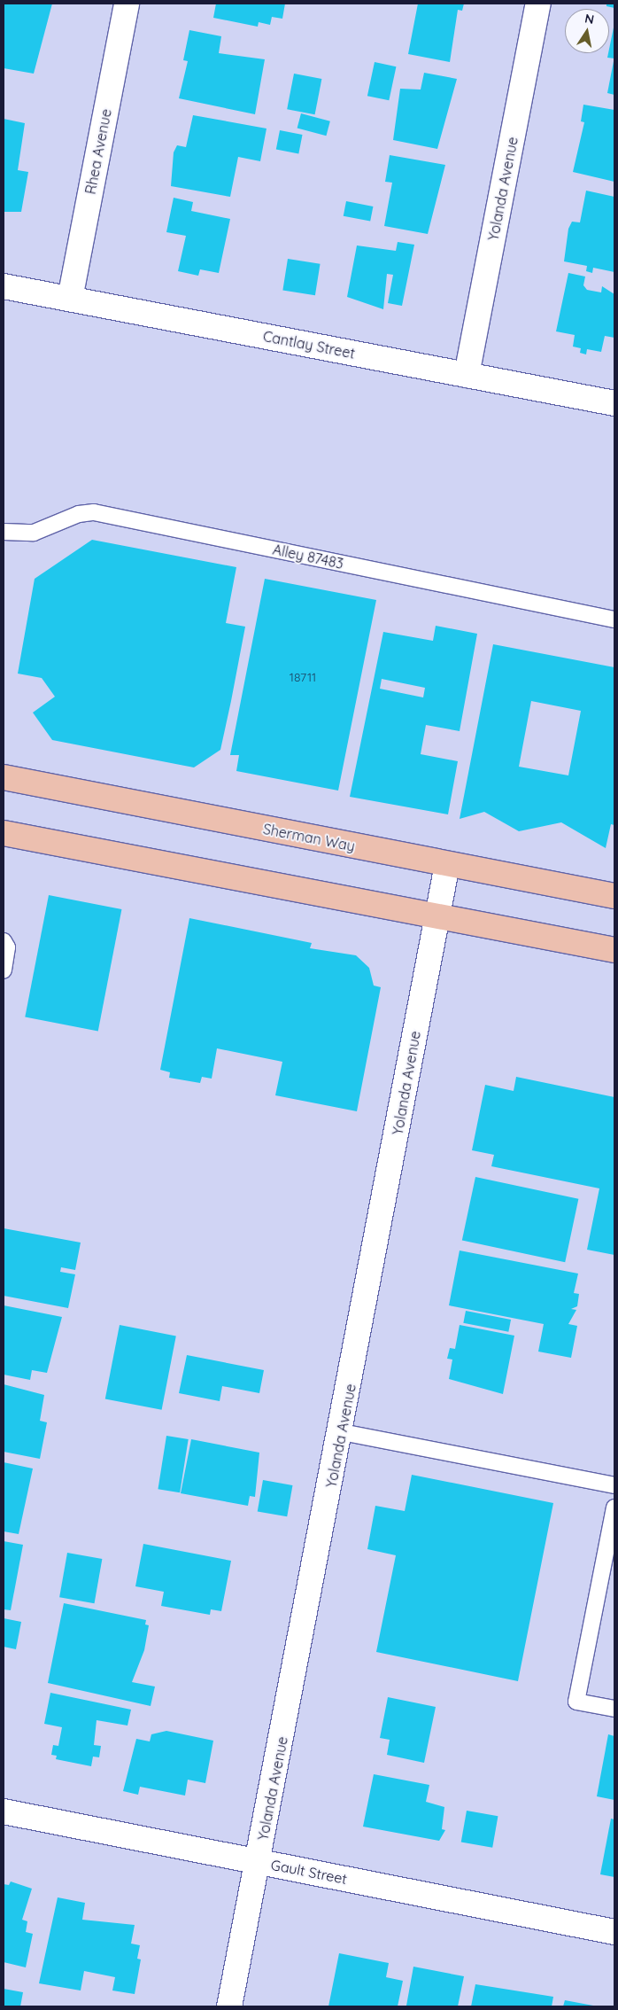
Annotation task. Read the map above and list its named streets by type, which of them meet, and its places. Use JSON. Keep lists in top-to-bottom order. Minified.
{"streets":{"main road":["Sherman Way"],"street":["Rhea Avenue","Yolanda Avenue","Cantlay Street","Gault Street"],"lane":["Alley 87483"]},"crossings":[["Rhea Avenue","Cantlay Street"],["Yolanda Avenue","Cantlay Street"],["Yolanda Avenue","Sherman Way"],["Yolanda Avenue","Gault Street"]],"house_numbers":["18711"],"north":"top"}
